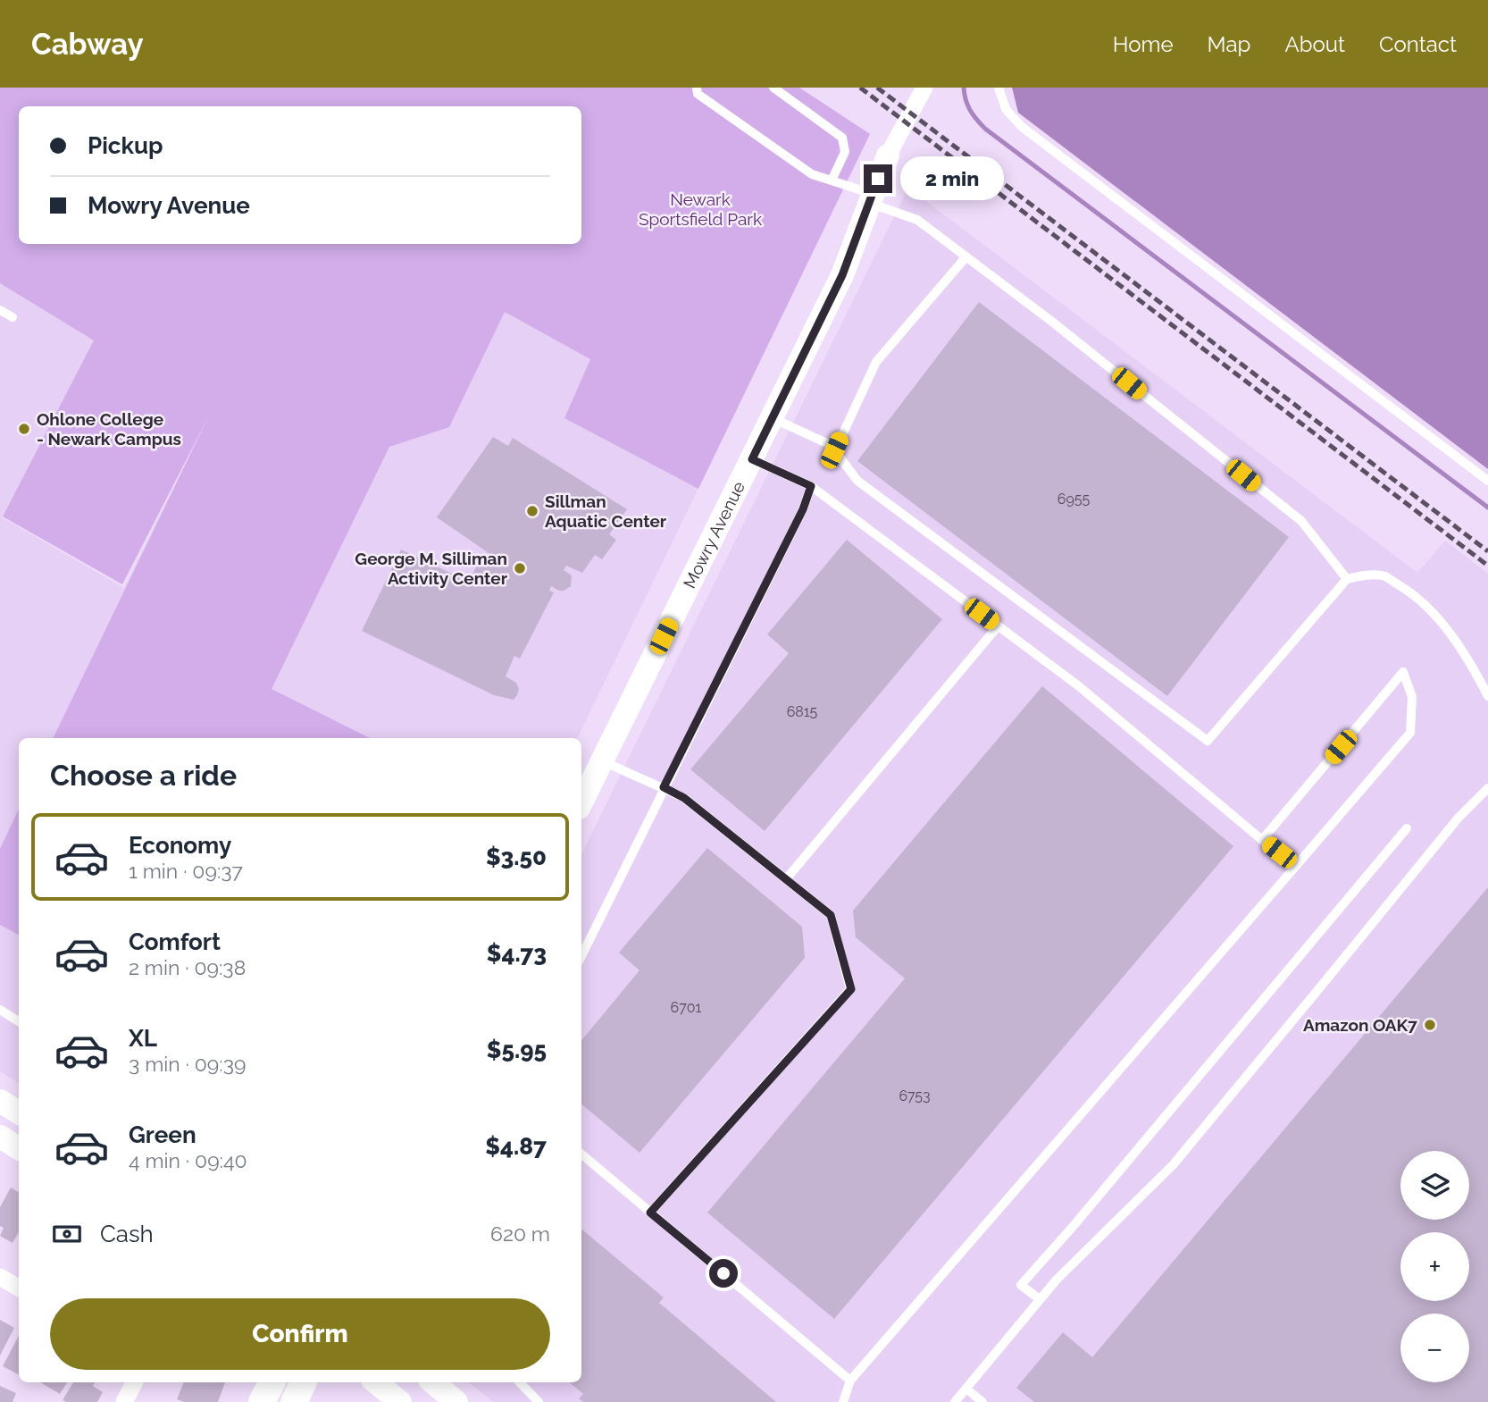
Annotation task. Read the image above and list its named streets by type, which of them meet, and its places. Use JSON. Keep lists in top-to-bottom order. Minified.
{"streets":{"main road":["Mowry Avenue"]},"parks":["Newark Sportsfield Park"],"places":["Ohlone College - Newark Campus","Sillman Aquatic Center","George M. Silliman Activity Center","Amazon OAK7"],"house_numbers":["6955","6815","6701","6753"],"page":{"header":"Cabway","nav":["Home","Map","About","Contact"],"banner":["Pickup","Mowry Avenue"],"bubble":"2 min","heading":"Choose a ride","list":[{"name":"Economy","note":"1 min · 09:37","value":"$3.50"},{"name":"Comfort","note":"2 min · 09:38","value":"$4.73"},{"name":"XL","note":"3 min · 09:39","value":"$5.95"},{"name":"Green","note":"4 min · 09:40","value":"$4.87"}],"map_buttons":["+","−"],"pay":["Cash","620 m"],"buttons":"Confirm"}}
